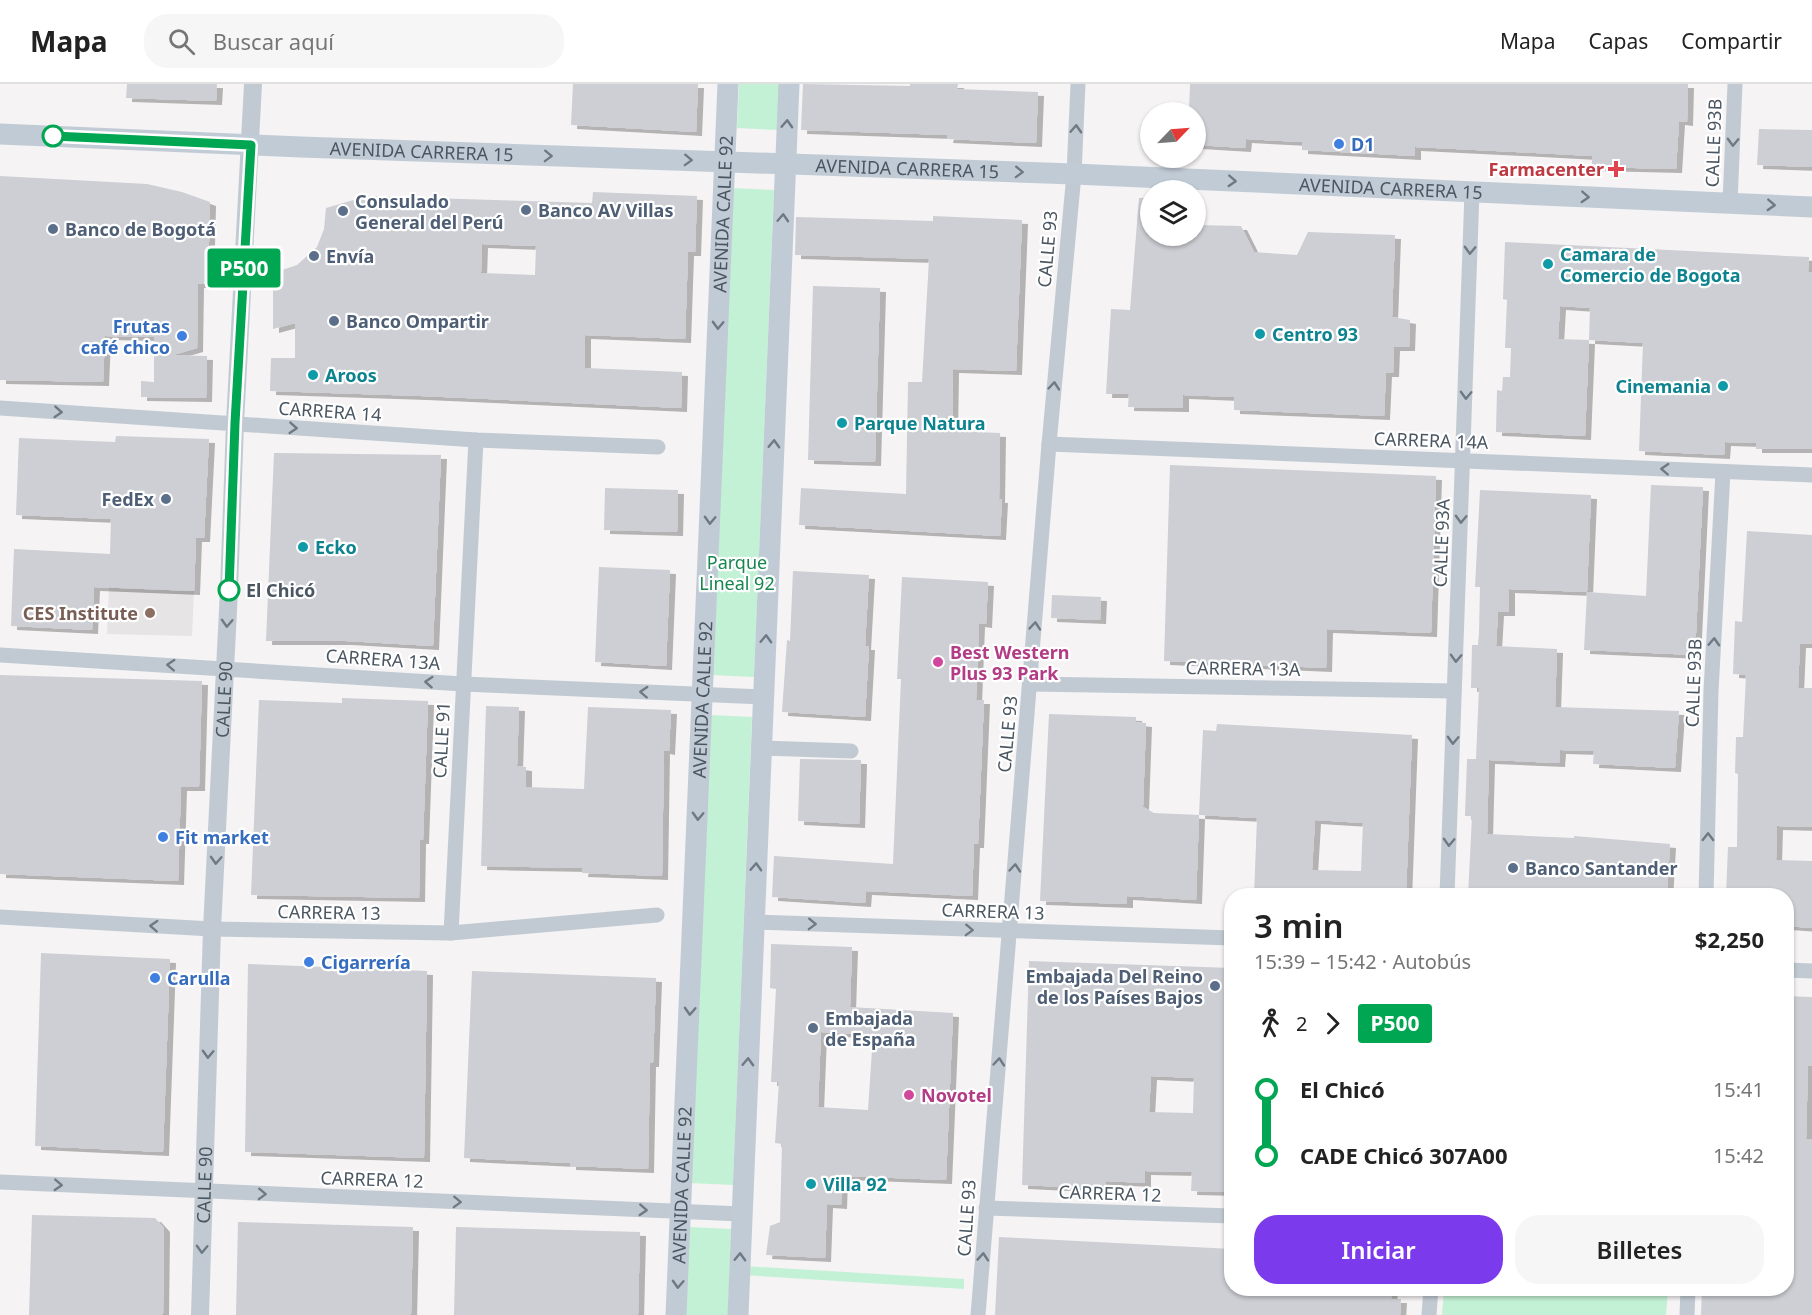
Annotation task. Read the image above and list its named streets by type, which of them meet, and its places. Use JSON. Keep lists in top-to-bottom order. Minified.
{"streets":{"main road":["AVENIDA CARRERA 15","AVENIDA CALLE 92"],"street":["CALLE 93B","CALLE 93","CARRERA 14","CARRERA 14A","CALLE 93A","CARRERA 13A","CALLE 90","CALLE 91","CARRERA 13","CARRERA 12"]},"crossings":[["CALLE 93B","AVENIDA CARRERA 15"],["CALLE 93B","CARRERA 14A"],["AVENIDA CARRERA 15","AVENIDA CALLE 92"],["AVENIDA CARRERA 15","CALLE 93"],["AVENIDA CARRERA 15","CALLE 93A"],["AVENIDA CARRERA 15","CALLE 90"],["AVENIDA CALLE 92","CARRERA 13A"],["AVENIDA CALLE 92","CARRERA 12"],["CALLE 93","CARRERA 14A"],["CALLE 93","CARRERA 13A"],["CALLE 93","CARRERA 13"],["CALLE 93","CARRERA 12"],["CARRERA 14","CALLE 90"],["CARRERA 14","CALLE 91"],["CARRERA 14A","CALLE 93A"],["CALLE 93A","CARRERA 13A"],["CARRERA 13A","CALLE 90"],["CARRERA 13A","CALLE 91"],["CALLE 90","CARRERA 13"],["CALLE 90","CARRERA 12"],["CALLE 91","CARRERA 13"]],"one_way":["AVENIDA CARRERA 15","CALLE 93","CARRERA 14","CALLE 93A","CARRERA 13A","CALLE 90","CARRERA 12"],"parks":["Parque Lineal 92"],"places":{"other":["D1","Banco AV Villas","Consulado General del Perú","Banco de Bogotá","Envía","Camara de Comercio de Bogota","Banco Ompartir","Centro 93","Frutas café chico","Aroos","Cinemania","Parque Natura","FedEx","Ecko","El Chicó","CES Institute","Best Western Plus 93 Park","Fit market","Banco Santander","Cigarrería","Carulla","Embajada Del Reino de los Países Bajos","Embajada de España","Novotel","Villa 92"],"health":["Farmacenter"]},"lines":["bus line P500"],"north":"top right","page":{"header":"Mapa","search":"Buscar aquí","nav":["Mapa","Capas","Compartir"],"on_map":"P500","heading":["3 min","15:39 – 15:42 · Autobús","$2,250"],"legs":["2","P500"],"list":[{"name":"El Chicó","value":"15:41"},{"name":"CADE Chicó 307A00","value":"15:42"}],"buttons":["Iniciar","Billetes"]}}
